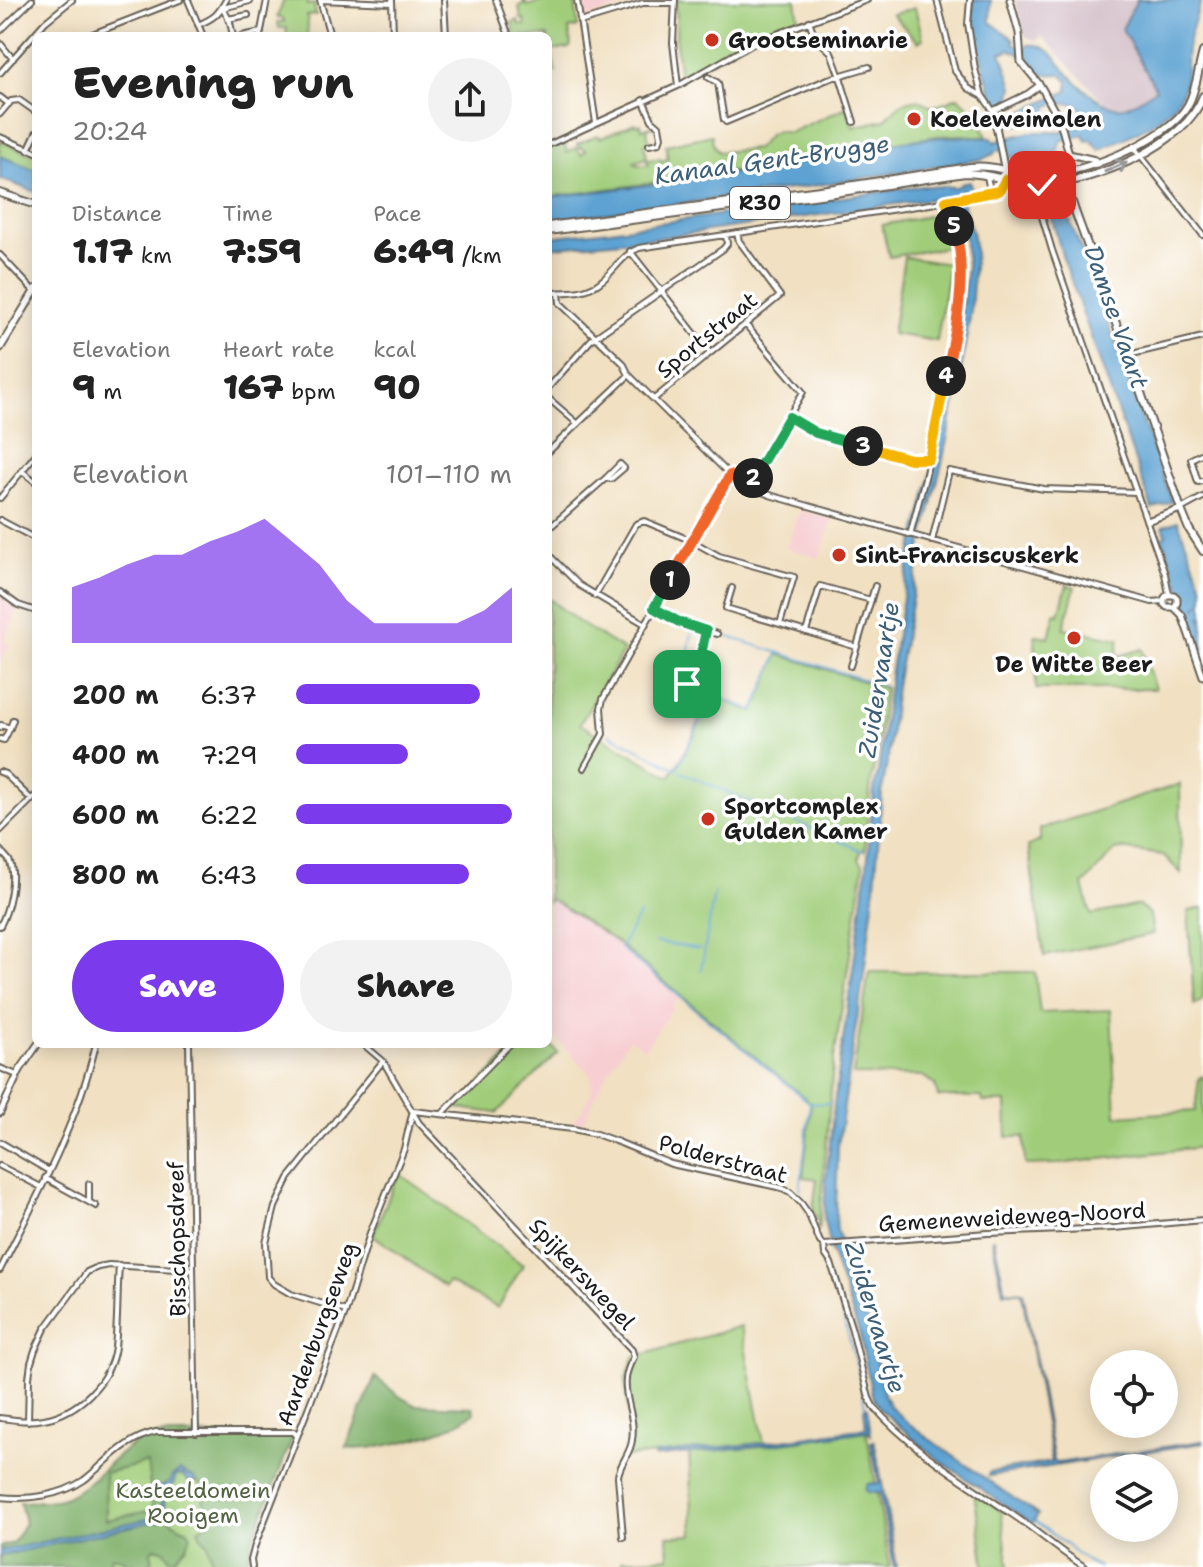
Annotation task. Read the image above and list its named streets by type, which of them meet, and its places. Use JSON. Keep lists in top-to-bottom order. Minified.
{"streets":{"main road":["R30"],"street":["Sportstraat","Polderstraat","Gemeneweideweg-Noord","Bisschopsdreef","Spijkerswegel","Aardenburgseweg"]},"crossings":[["Polderstraat","Gemeneweideweg-Noord"],["Polderstraat","Spijkerswegel"],["Polderstraat","Aardenburgseweg"],["Spijkerswegel","Aardenburgseweg"]],"water":["Kanaal Gent-Brugge","Damse Vaart","Zuidervaartje"],"parks":["Kasteeldomein Rooigem"],"places":["Grootseminarie","Koeleweimolen","Sint-Franciscuskerk","De Witte Beer","Sportcomplex Gulden Kamer"],"page":{"heading":["Evening run","20:24"],"stats":[["Distance","1.17 km"],["Time","7:59"],["Pace","6:49 /km"],["Elevation","9 m"],["Heart rate","167 bpm"],["kcal","90"]],"pins":["5","4","3","2","1"],"chart":["Elevation","101–110 m"],"list":[{"name":"200 m","note":"6:37"},{"name":"400 m","note":"7:29"},{"name":"600 m","note":"6:22"},{"name":"800 m","note":"6:43"}],"buttons":["Save","Share"]}}
